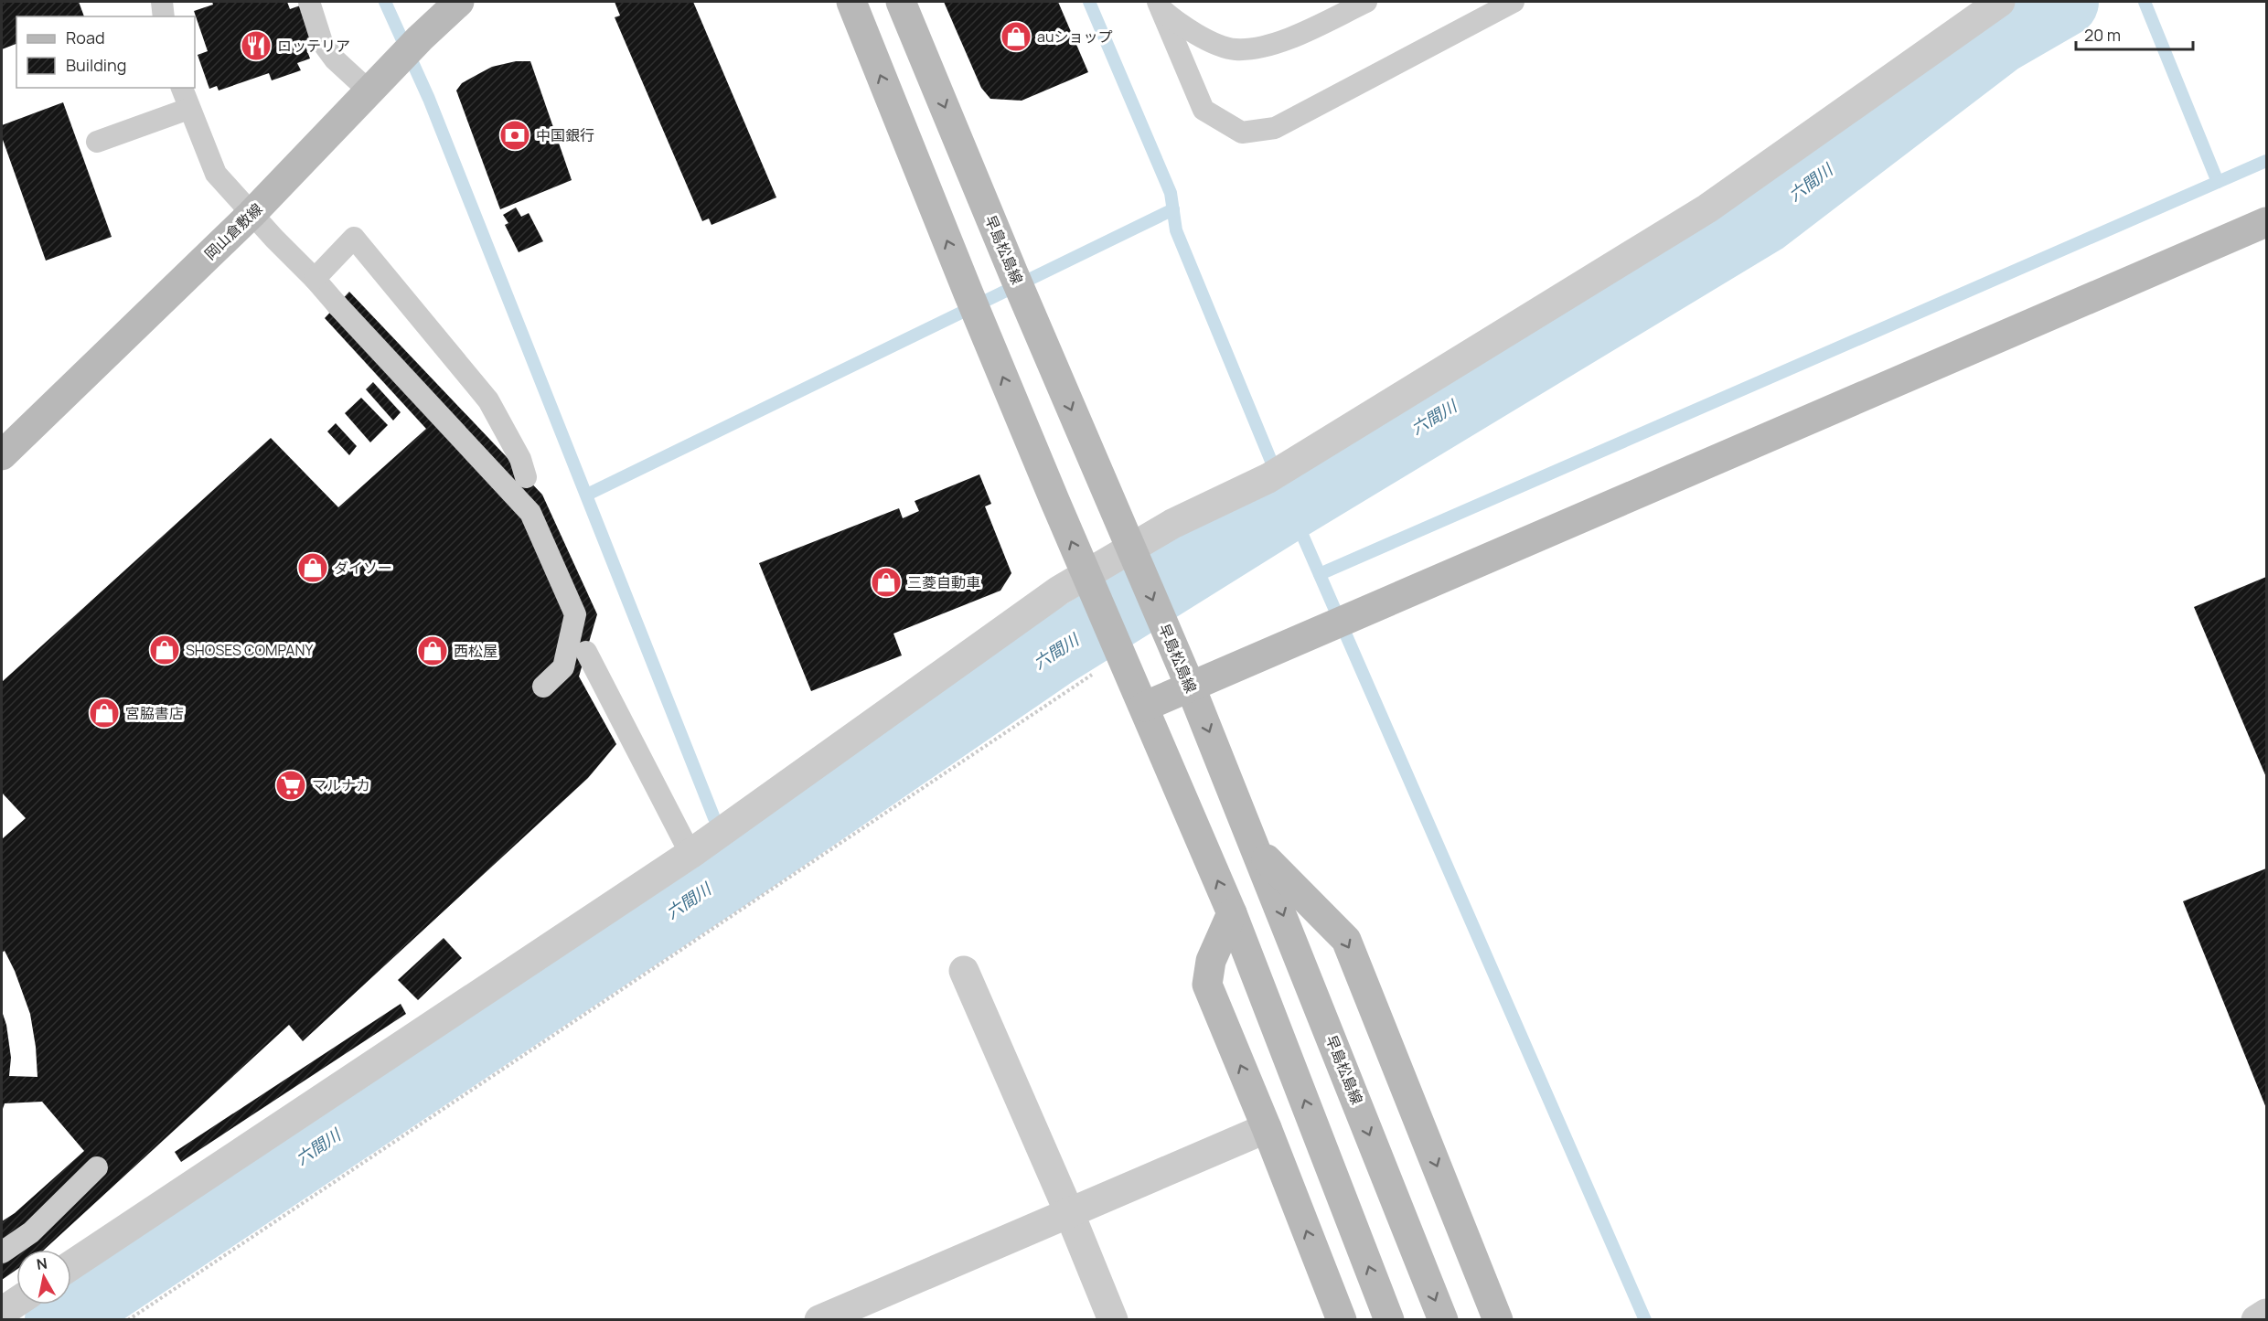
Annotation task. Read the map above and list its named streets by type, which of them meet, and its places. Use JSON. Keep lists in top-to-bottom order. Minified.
{"streets":{"main road":["岡山倉敷線","早島松島線"]},"water":["六間川"],"places":{"shop":["auショップ","ダイソー","三菱自動車","SHOSES COMPANY","西松屋","宮脇書店"],"restaurant":["ロッテリア"],"bank":["中国銀行"],"supermarket":["マルナカ"]},"legend":["Road","Building"],"scale_bar":"20 m","north":"top"}
